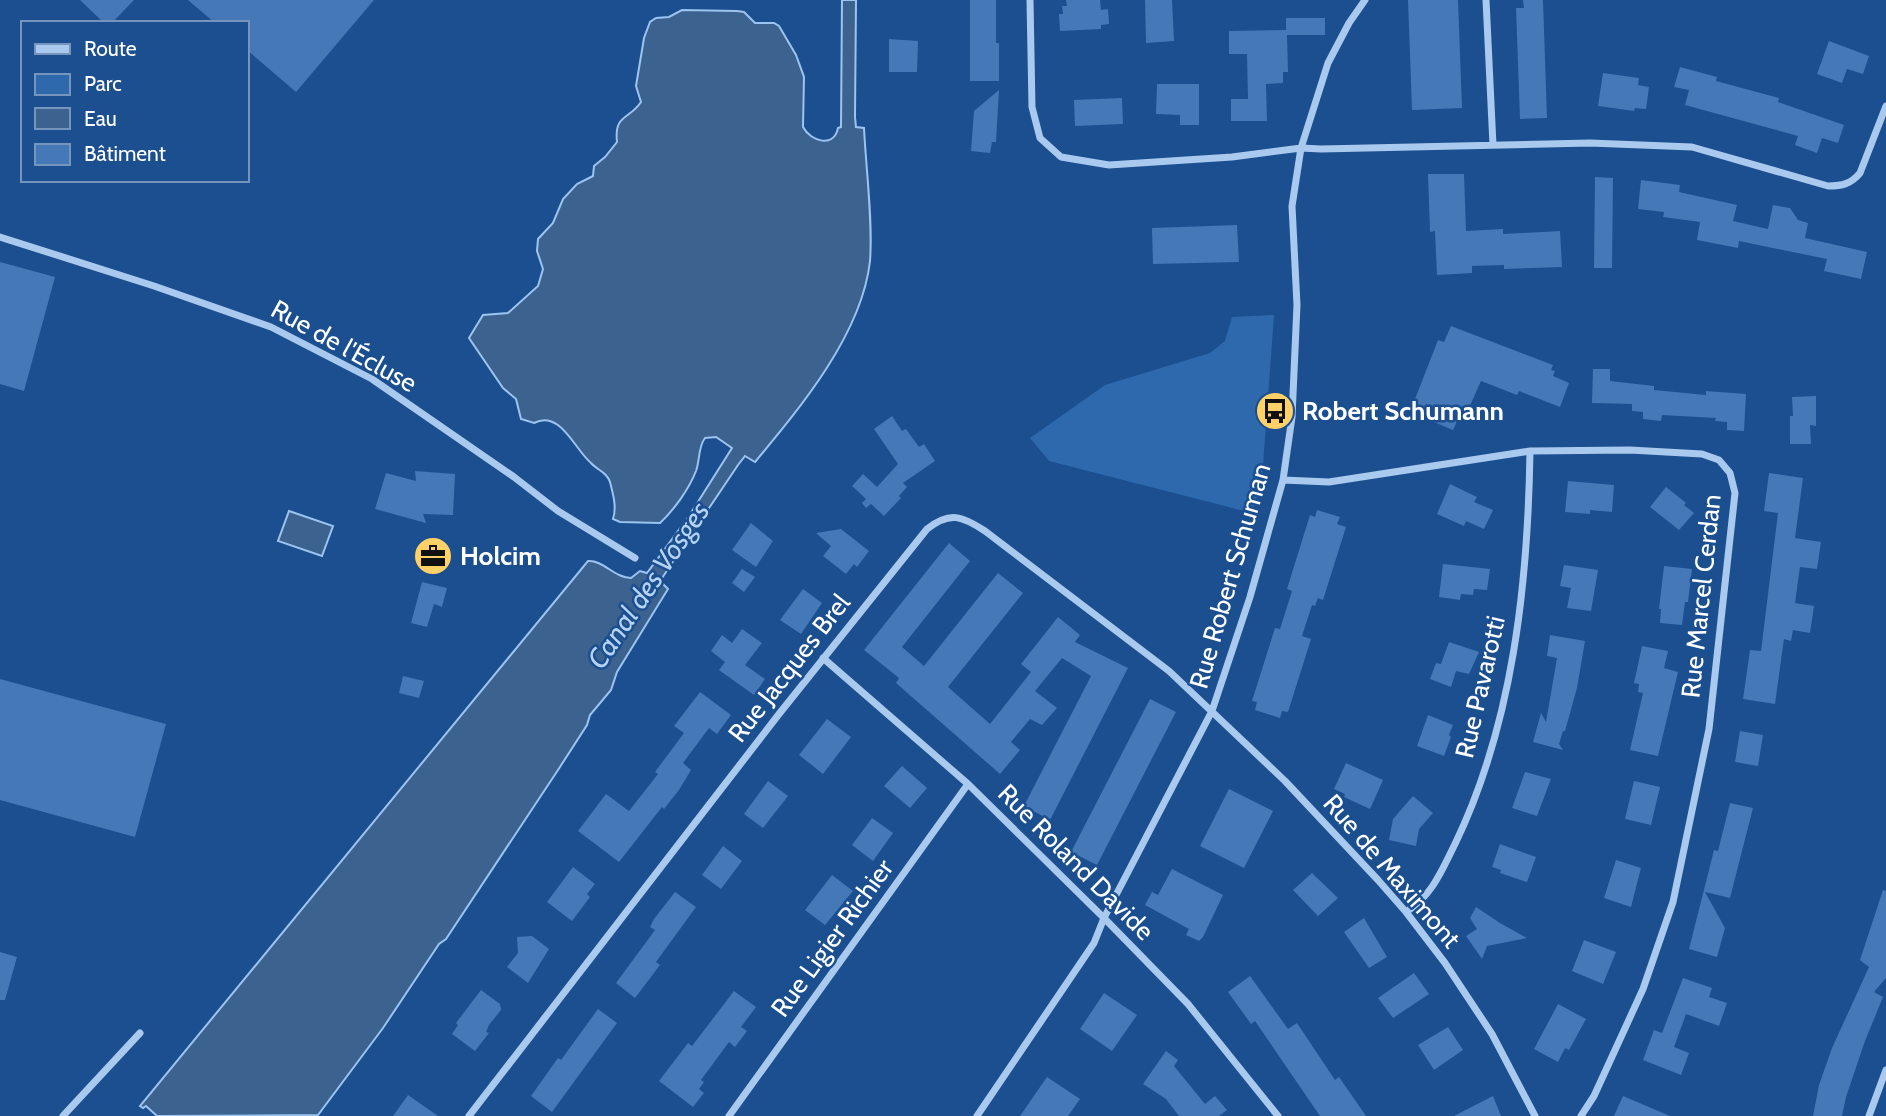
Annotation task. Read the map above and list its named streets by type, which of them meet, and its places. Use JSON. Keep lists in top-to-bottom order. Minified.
{"streets":{"street":["Rue de l'Écluse","Rue Robert Schuman","Rue Marcel Cerdan","Rue Jacques Brel","Rue Pavarotti","Rue Roland Davide","Rue de Maximont","Rue Ligier Richier"]},"crossings":[["Rue Robert Schuman","Rue Marcel Cerdan"],["Rue Robert Schuman","Rue Jacques Brel"],["Rue Robert Schuman","Rue Roland Davide"],["Rue Robert Schuman","Rue de Maximont"],["Rue Marcel Cerdan","Rue Pavarotti"],["Rue Jacques Brel","Rue Roland Davide"],["Rue Jacques Brel","Rue de Maximont"],["Rue Pavarotti","Rue de Maximont"],["Rue Roland Davide","Rue Ligier Richier"]],"water":["Canal des Vosges"],"places":{"bus stop":["Robert Schumann"],"office":["Holcim"]},"legend":["Route","Parc","Eau","Bâtiment"]}
